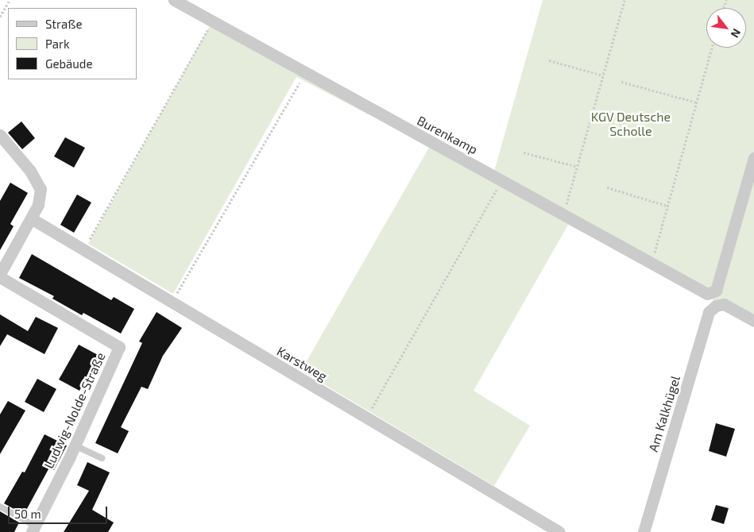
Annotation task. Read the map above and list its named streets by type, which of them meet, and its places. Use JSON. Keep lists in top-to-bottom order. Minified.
{"streets":{"street":["Burenkamp","Karstweg","Ludwig-Nolde-Straße","Am Kalkhügel"]},"parks":["KGV Deutsche Scholle"],"legend":["Straße","Park","Gebäude"],"scale_bar":"50 m","north":"bottom right"}
